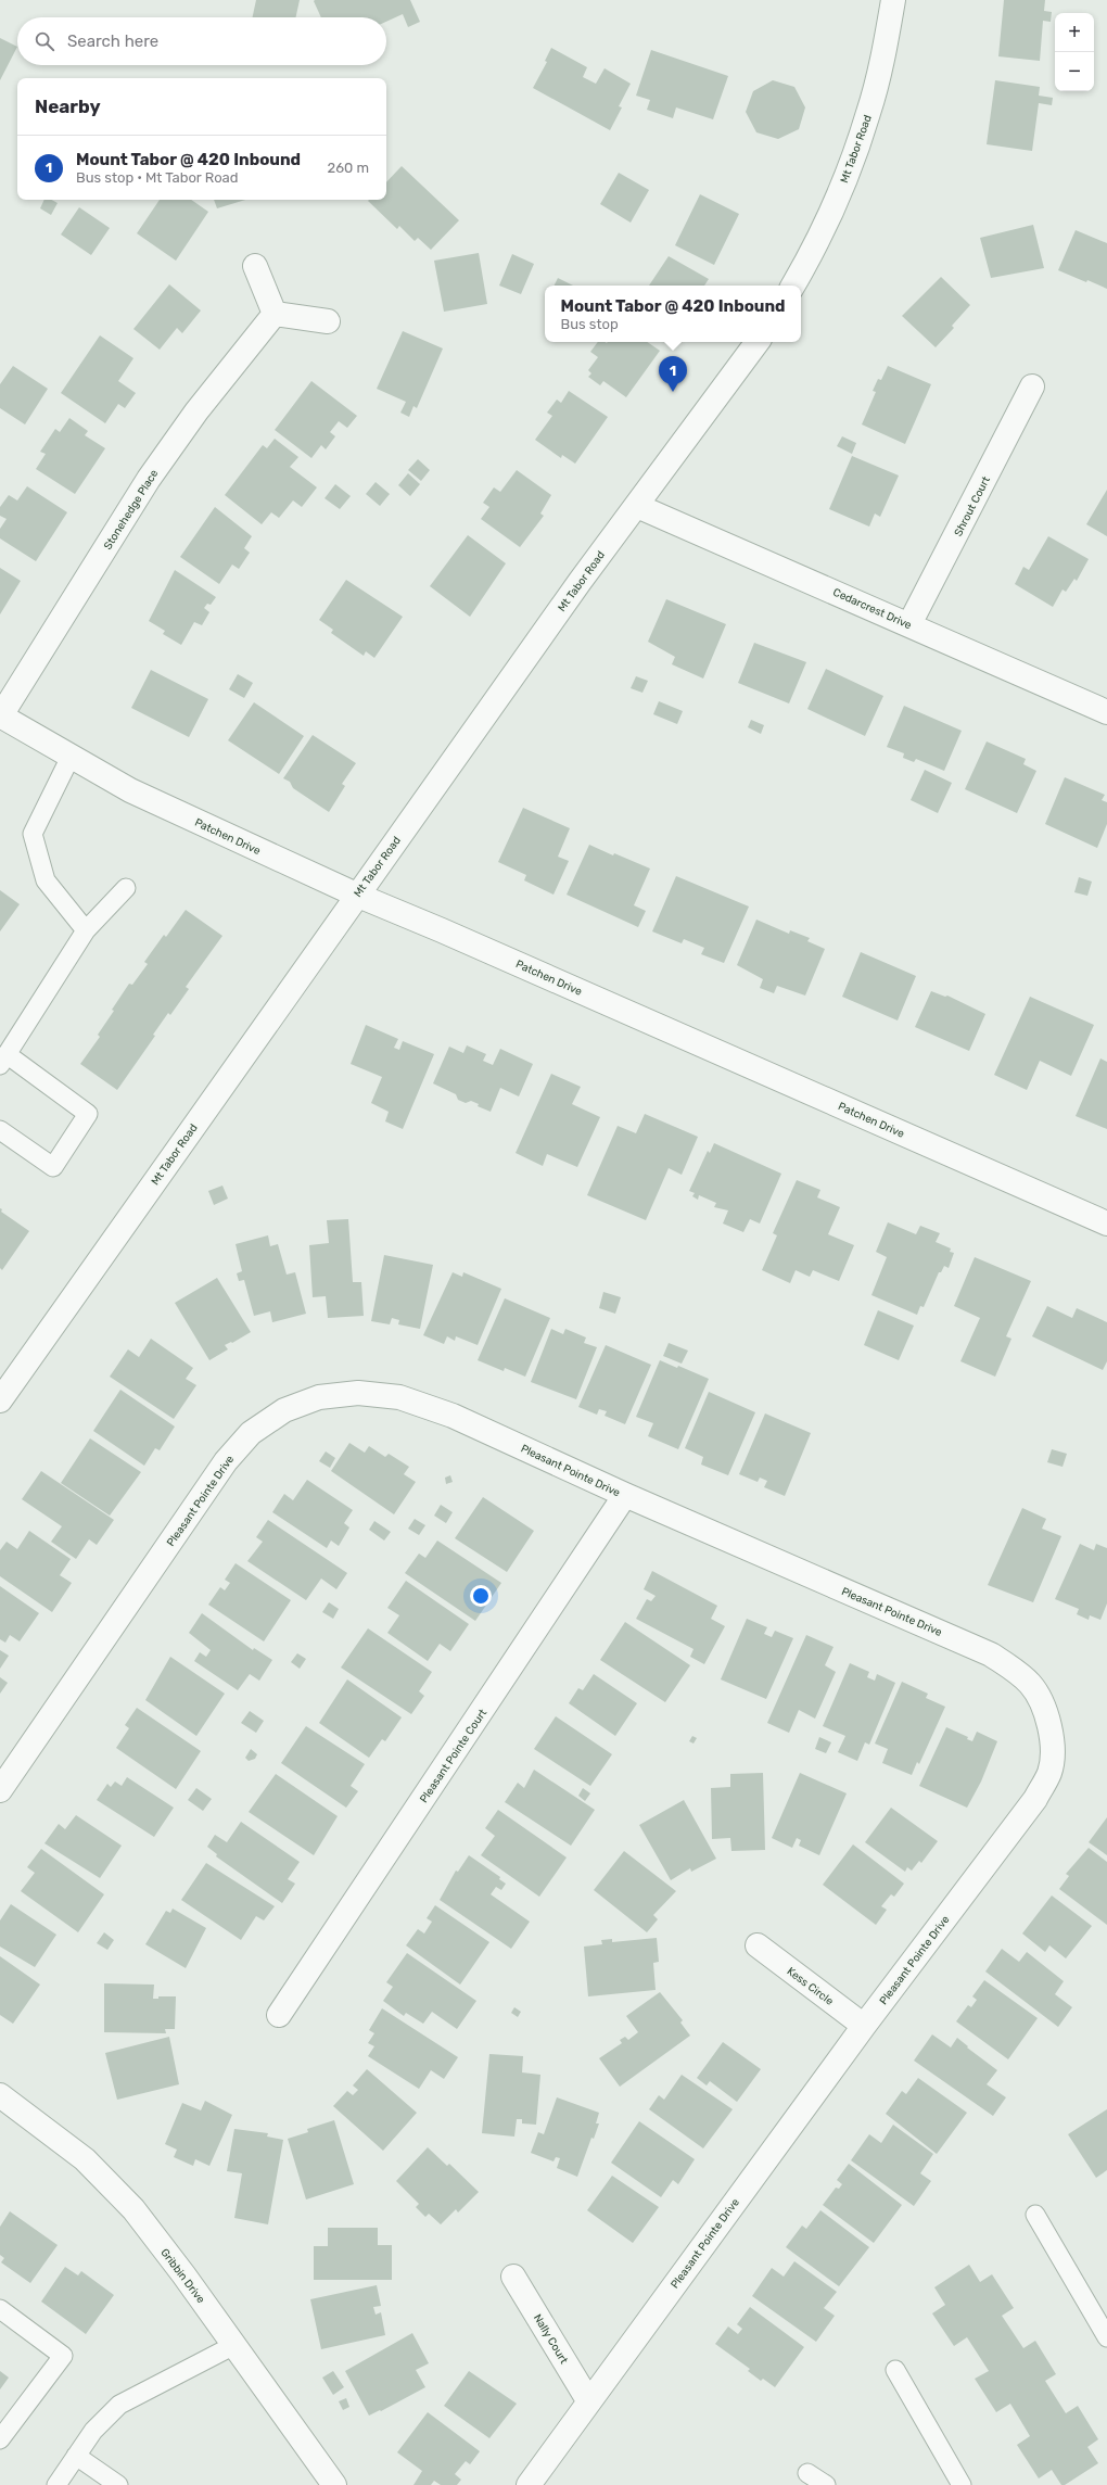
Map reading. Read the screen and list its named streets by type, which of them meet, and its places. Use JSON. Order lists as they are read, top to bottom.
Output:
{
  "streets": {
    "street": [
      "Mt Tabor Road",
      "Shrout Court",
      "Stonehedge Place",
      "Cedarcrest Drive",
      "Patchen Drive",
      "Pleasant Pointe Drive",
      "Pleasant Pointe Court",
      "Kess Circle",
      "Gribbin Drive",
      "Nally Court"
    ]
  },
  "crossings": [
    ["Mt Tabor Road", "Cedarcrest Drive"],
    ["Mt Tabor Road", "Patchen Drive"],
    ["Shrout Court", "Cedarcrest Drive"],
    ["Stonehedge Place", "Patchen Drive"],
    ["Pleasant Pointe Drive", "Pleasant Pointe Court"],
    ["Pleasant Pointe Drive", "Kess Circle"],
    ["Pleasant Pointe Drive", "Nally Court"]
  ],
  "page": {
    "map_buttons": ["+", "−"],
    "search": "Search here",
    "heading": "Nearby",
    "list": [
      {
        "mark": "1",
        "name": "Mount Tabor @ 420 Inbound",
        "note": "Bus stop · Mt Tabor Road",
        "value": "260 m"
      }
    ],
    "popup": ["Mount Tabor @ 420 Inbound", "Bus stop"],
    "pins": "1"
  }
}
